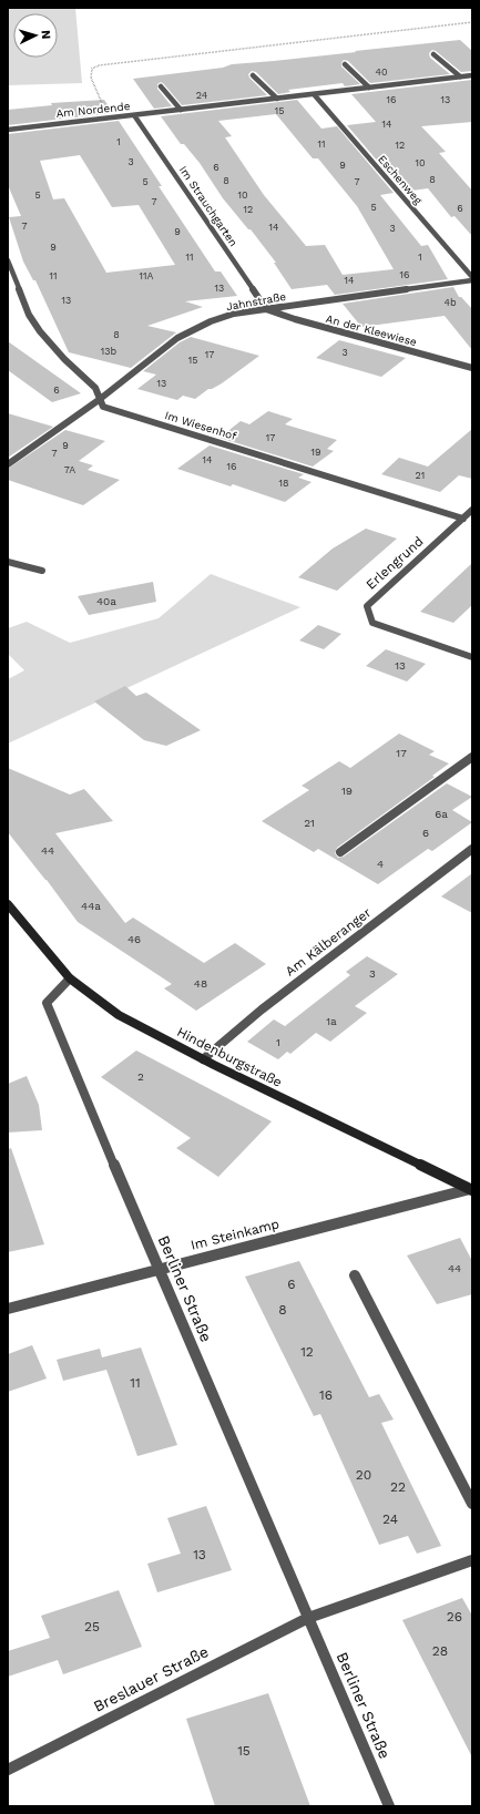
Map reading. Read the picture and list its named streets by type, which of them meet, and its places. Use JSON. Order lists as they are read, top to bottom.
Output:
{
  "streets": {
    "street": [
      "Am Nordende",
      "Eschenweg",
      "Im Strauchgarten",
      "Jahnstraße",
      "An der Kleewiese",
      "Im Wiesenhof",
      "Erlengrund",
      "Am Kälberanger",
      "Hindenburgstraße",
      "Im Steinkamp",
      "Berliner Straße",
      "Breslauer Straße"
    ]
  },
  "crossings": [
    ["Am Nordende", "Eschenweg"],
    ["Am Nordende", "Im Strauchgarten"],
    ["Im Strauchgarten", "Jahnstraße"],
    ["Im Strauchgarten", "An der Kleewiese"],
    ["Jahnstraße", "An der Kleewiese"],
    ["Jahnstraße", "Im Wiesenhof"],
    ["Im Wiesenhof", "Erlengrund"],
    ["Am Kälberanger", "Hindenburgstraße"],
    ["Hindenburgstraße", "Im Steinkamp"],
    ["Hindenburgstraße", "Berliner Straße"],
    ["Im Steinkamp", "Berliner Straße"],
    ["Berliner Straße", "Breslauer Straße"]
  ],
  "house_numbers": [
    "40",
    "24",
    "16",
    "13",
    "15",
    "14",
    "1",
    "11",
    "12",
    "3",
    "10",
    "9",
    "6",
    "8",
    "8",
    "5",
    "7",
    "5",
    "10",
    "7",
    "5",
    "6",
    "12",
    "7",
    "14",
    "3",
    "9",
    "9",
    "11",
    "1",
    "16",
    "11",
    "11A",
    "14",
    "13",
    "13",
    "4b",
    "8",
    "13b",
    "3",
    "17",
    "15",
    "13",
    "6",
    "17",
    "9",
    "19",
    "7",
    "14",
    "16",
    "7A",
    "21",
    "18",
    "40a",
    "13",
    "17",
    "19",
    "6a",
    "21",
    "6",
    "44",
    "4",
    "44a",
    "46",
    "3",
    "48",
    "1a",
    "1",
    "2",
    "44",
    "6",
    "8",
    "12",
    "11",
    "16",
    "20",
    "22",
    "24",
    "13",
    "26",
    "25",
    "28",
    "15"
  ],
  "north": "right"
}
